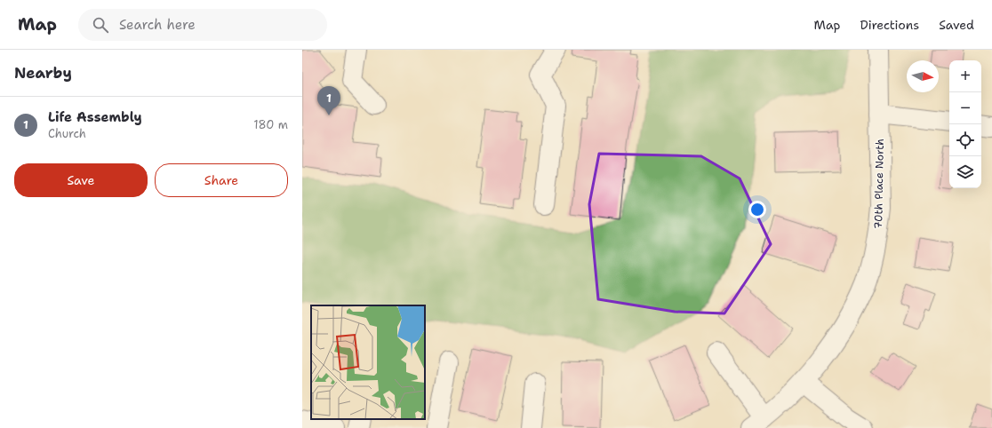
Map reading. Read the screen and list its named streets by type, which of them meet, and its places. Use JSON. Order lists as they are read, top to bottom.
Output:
{
  "streets": {
    "street": ["70th Place North"]
  },
  "north": "right",
  "page": {
    "header": "Map",
    "search": "Search here",
    "nav": ["Map", "Directions", "Saved"],
    "heading": "Nearby",
    "map_buttons": ["+", "−"],
    "pins": "1",
    "list": [
      {
        "mark": "1",
        "name": "Life Assembly",
        "note": "Church",
        "value": "180 m"
      }
    ],
    "buttons": ["Save", "Share"]
  }
}
